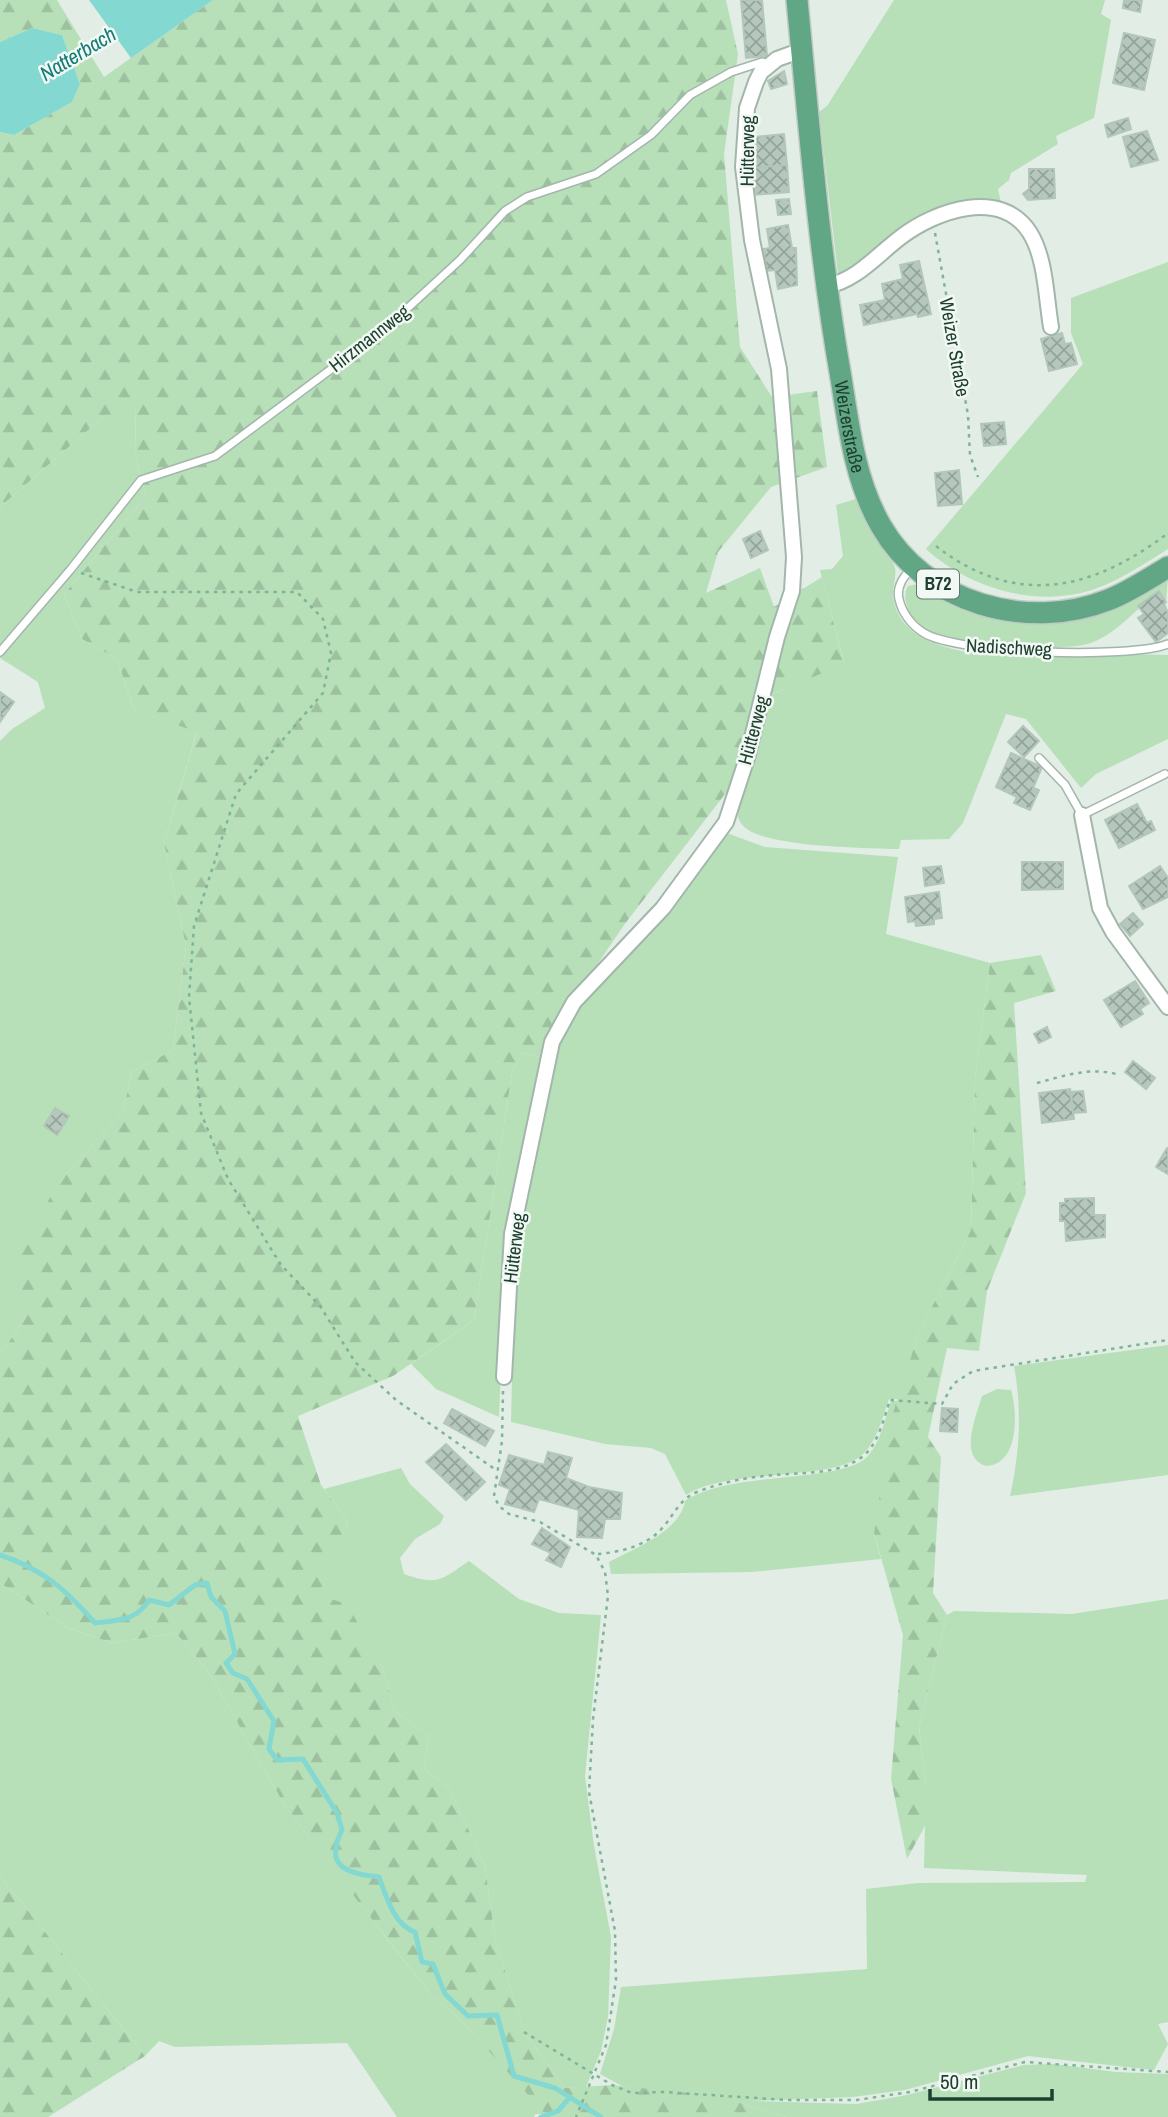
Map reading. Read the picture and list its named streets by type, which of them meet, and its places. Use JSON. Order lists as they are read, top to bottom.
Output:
{
  "streets": {
    "main road": ["Weizerstraße", "B72"],
    "street": ["Hütterweg"],
    "lane": ["Hirzmannweg", "Nadischweg"],
    "path": ["Weizer Straße"]
  },
  "crossings": [
    ["Hütterweg", "Hirzmannweg"],
    ["Weizerstraße", "Nadischweg"]
  ],
  "water": ["Natterbach"],
  "scale_bar": "50 m"
}
